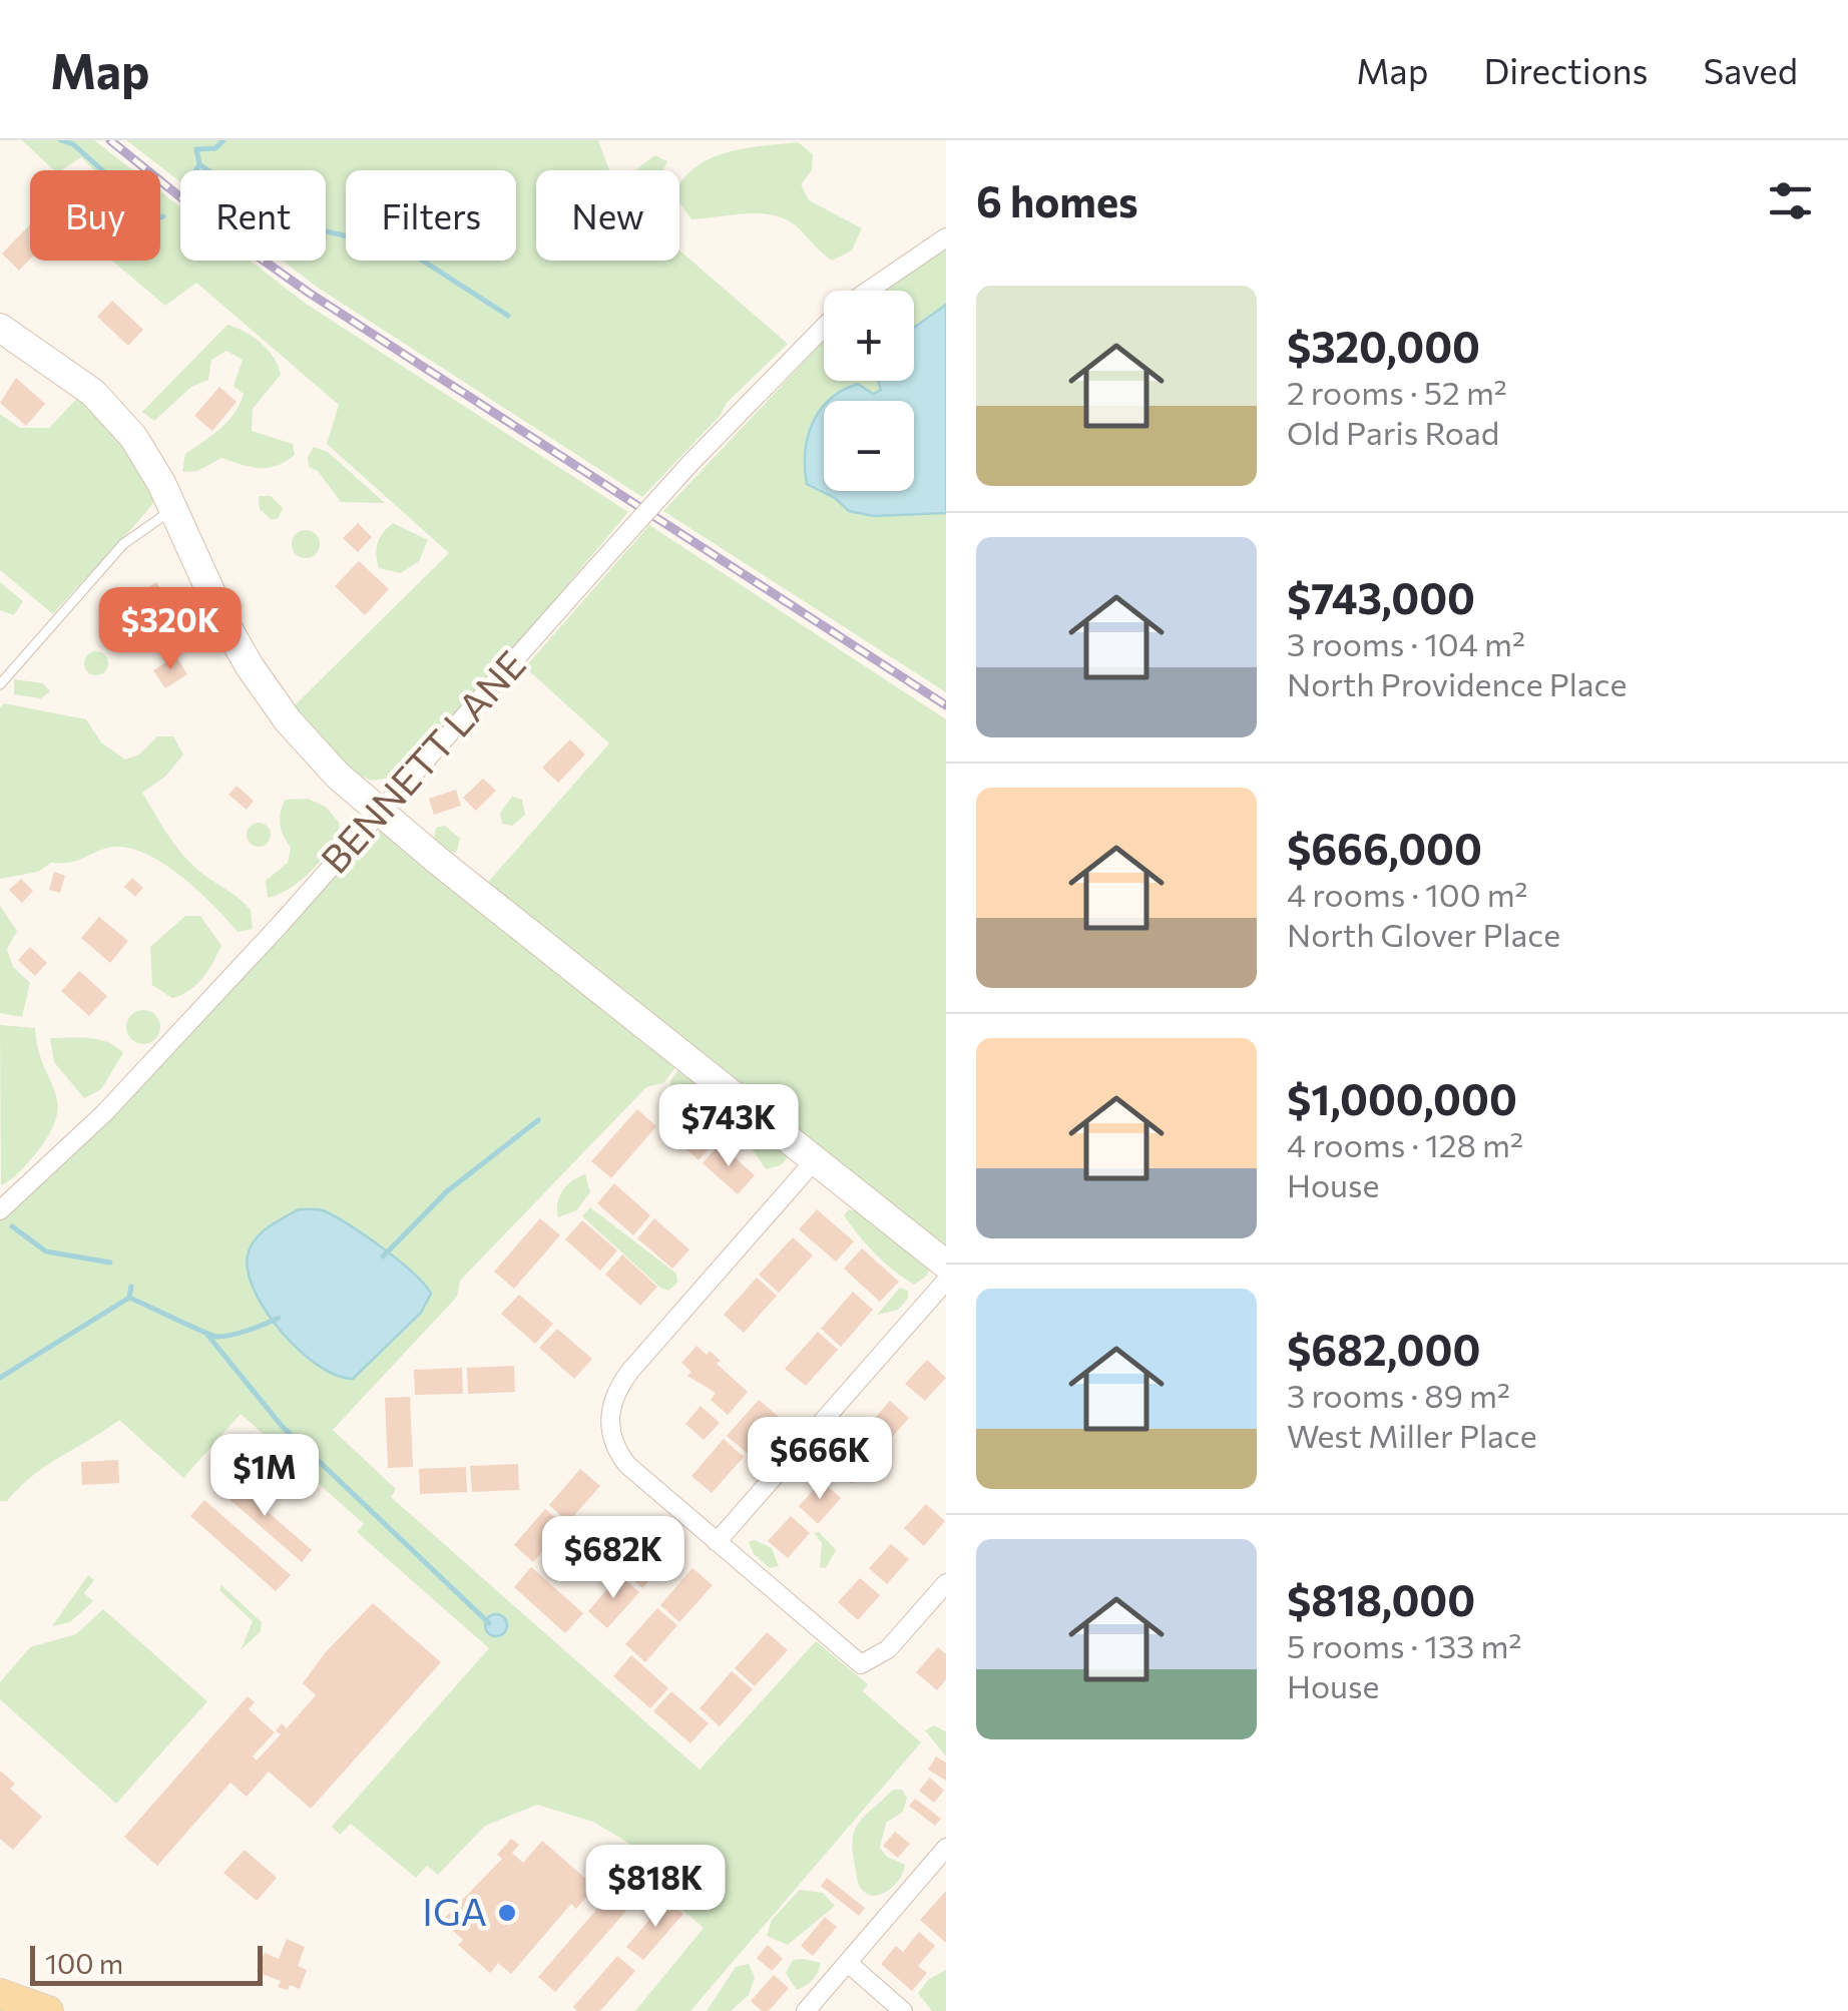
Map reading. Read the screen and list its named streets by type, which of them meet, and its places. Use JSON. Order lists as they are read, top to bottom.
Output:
{
  "streets": {
    "street": ["BENNETT LANE"]
  },
  "places": ["IGA"],
  "scale_bar": "100 m",
  "page": {
    "header": "Map",
    "nav": ["Map", "Directions", "Saved"],
    "heading": "6 homes",
    "chip": [
      "Buy",
      "Rent",
      "Filters",
      "New"
    ],
    "list": [
      {
        "name": "$320,000",
        "note": "2 rooms · 52 m² · Old Paris Road"
      },
      {
        "name": "$743,000",
        "note": "3 rooms · 104 m² · North Providence Place"
      },
      {
        "name": "$666,000",
        "note": "4 rooms · 100 m² · North Glover Place"
      },
      {
        "name": "$1,000,000",
        "note": "4 rooms · 128 m² · House"
      },
      {
        "name": "$682,000",
        "note": "3 rooms · 89 m² · West Miller Place"
      },
      {
        "name": "$818,000",
        "note": "5 rooms · 133 m² · House"
      }
    ],
    "map_buttons": ["+", "−"],
    "price": [
      "$320K",
      "$743K",
      "$666K",
      "$1M",
      "$682K",
      "$818K"
    ],
    "scale": "100 m"
  }
}
